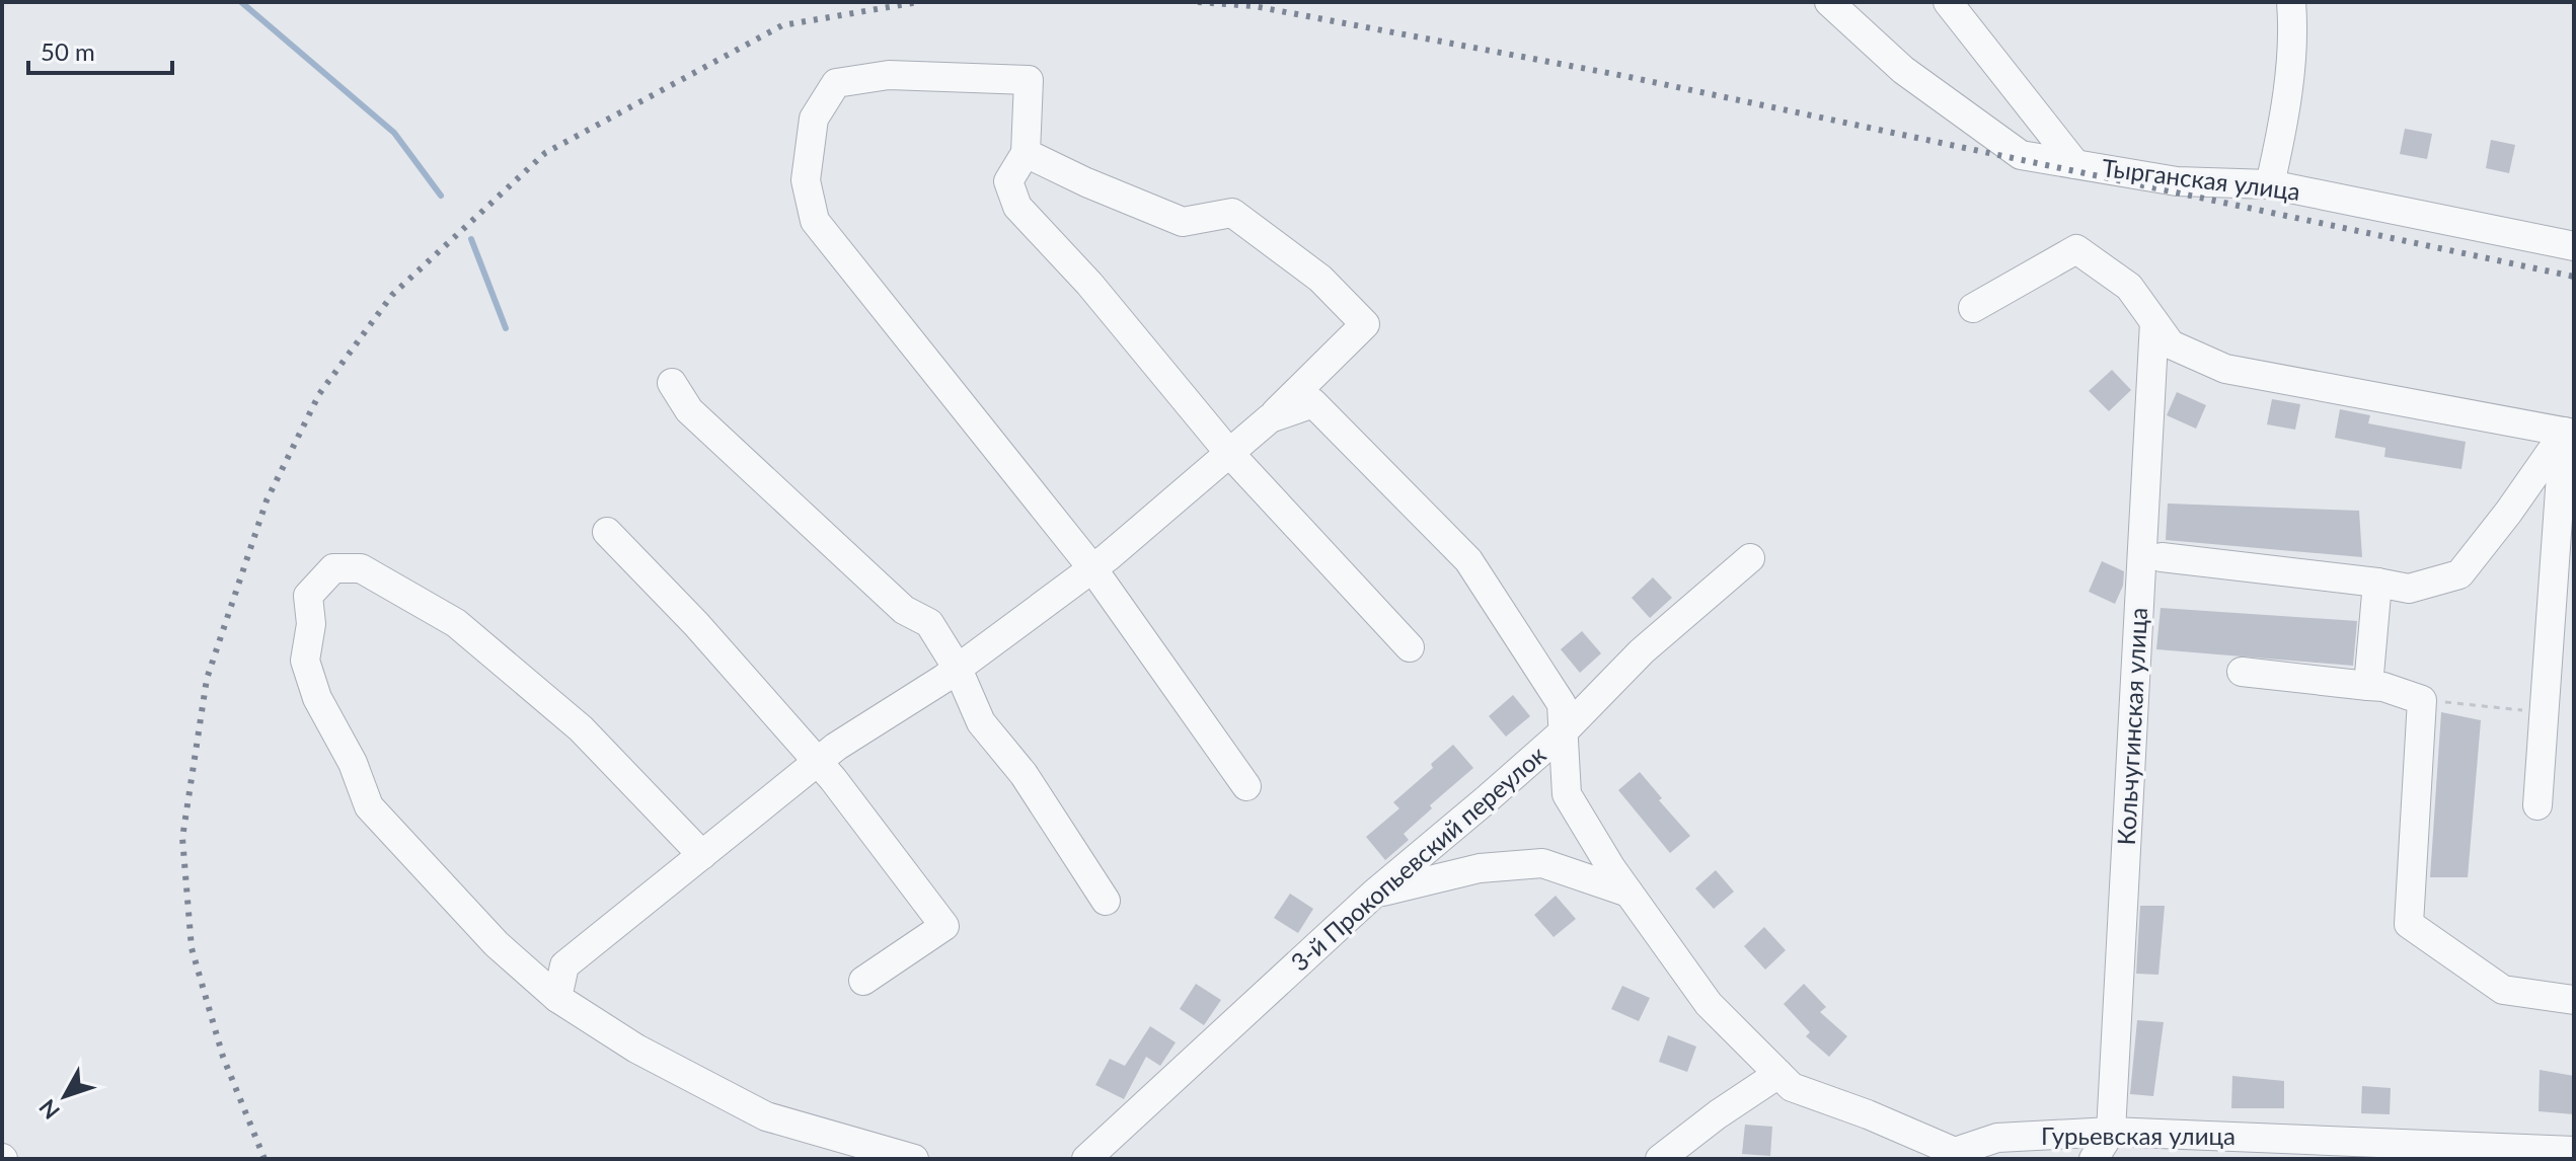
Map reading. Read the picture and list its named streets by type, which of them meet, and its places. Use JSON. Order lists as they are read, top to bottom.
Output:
{
  "streets": {
    "street": [
      "Тырганская улица",
      "Кольчугинская улица",
      "3-й Прокопьевский переулок",
      "Гурьевская улица"
    ]
  },
  "crossings": [
    ["Кольчугинская улица", "Гурьевская улица"]
  ],
  "scale_bar": "50 m",
  "north": "bottom left"
}
